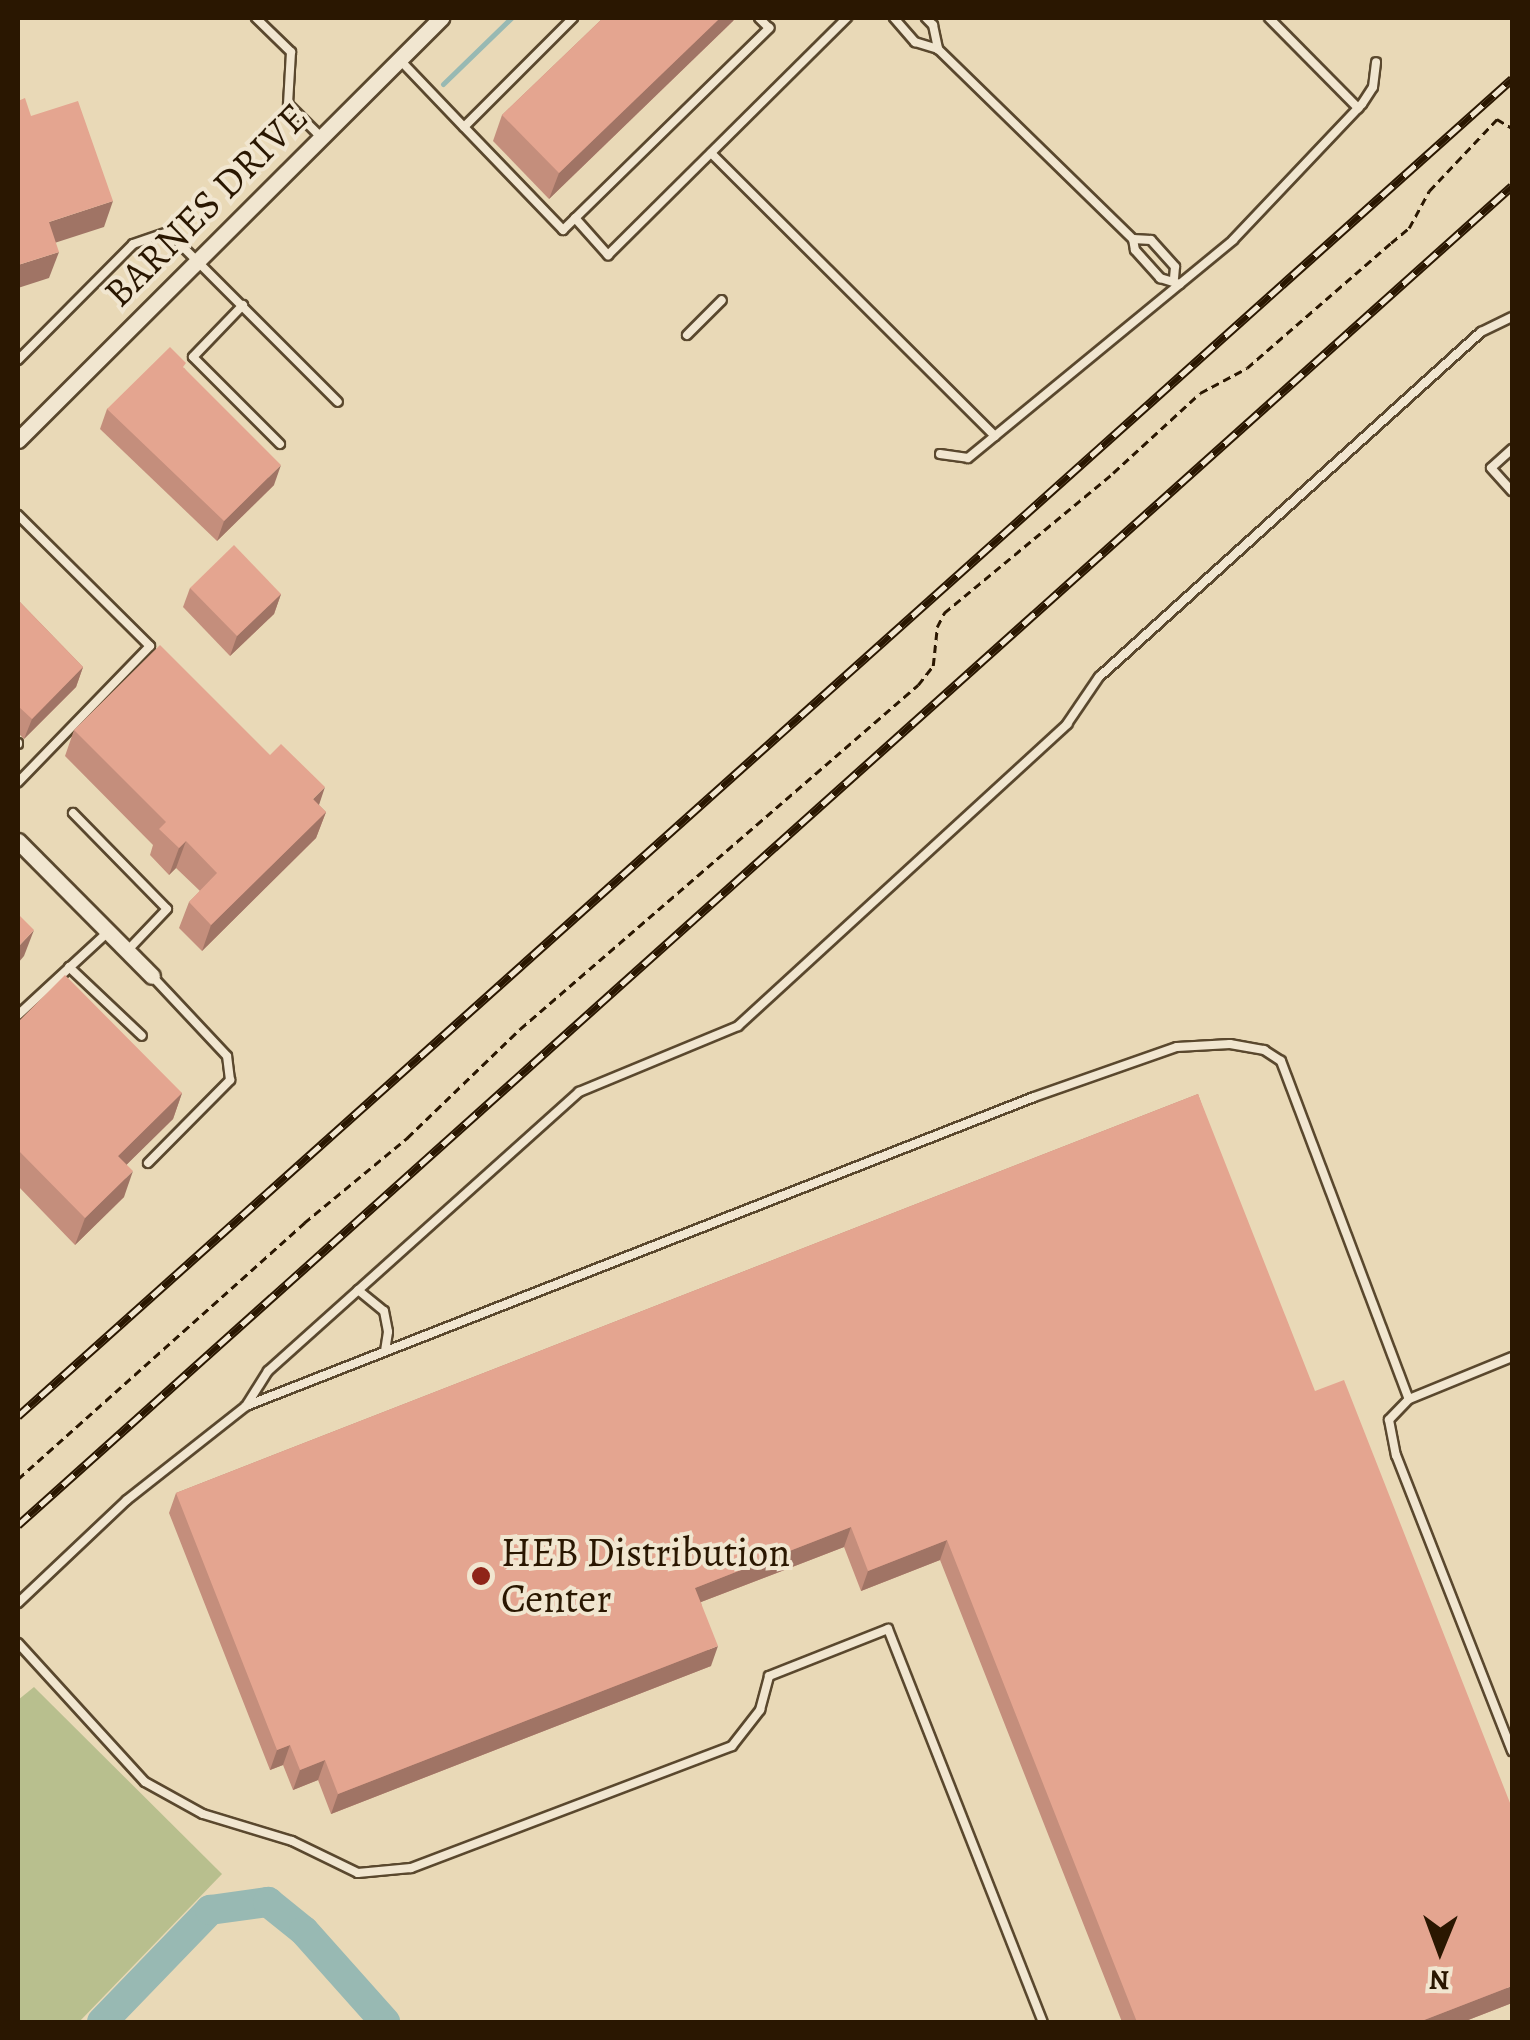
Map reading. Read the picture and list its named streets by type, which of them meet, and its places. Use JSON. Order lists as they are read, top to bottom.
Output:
{
  "streets": {
    "street": ["BARNES DRIVE"]
  },
  "places": ["HEB Distribution Center"],
  "north": "bottom"
}
